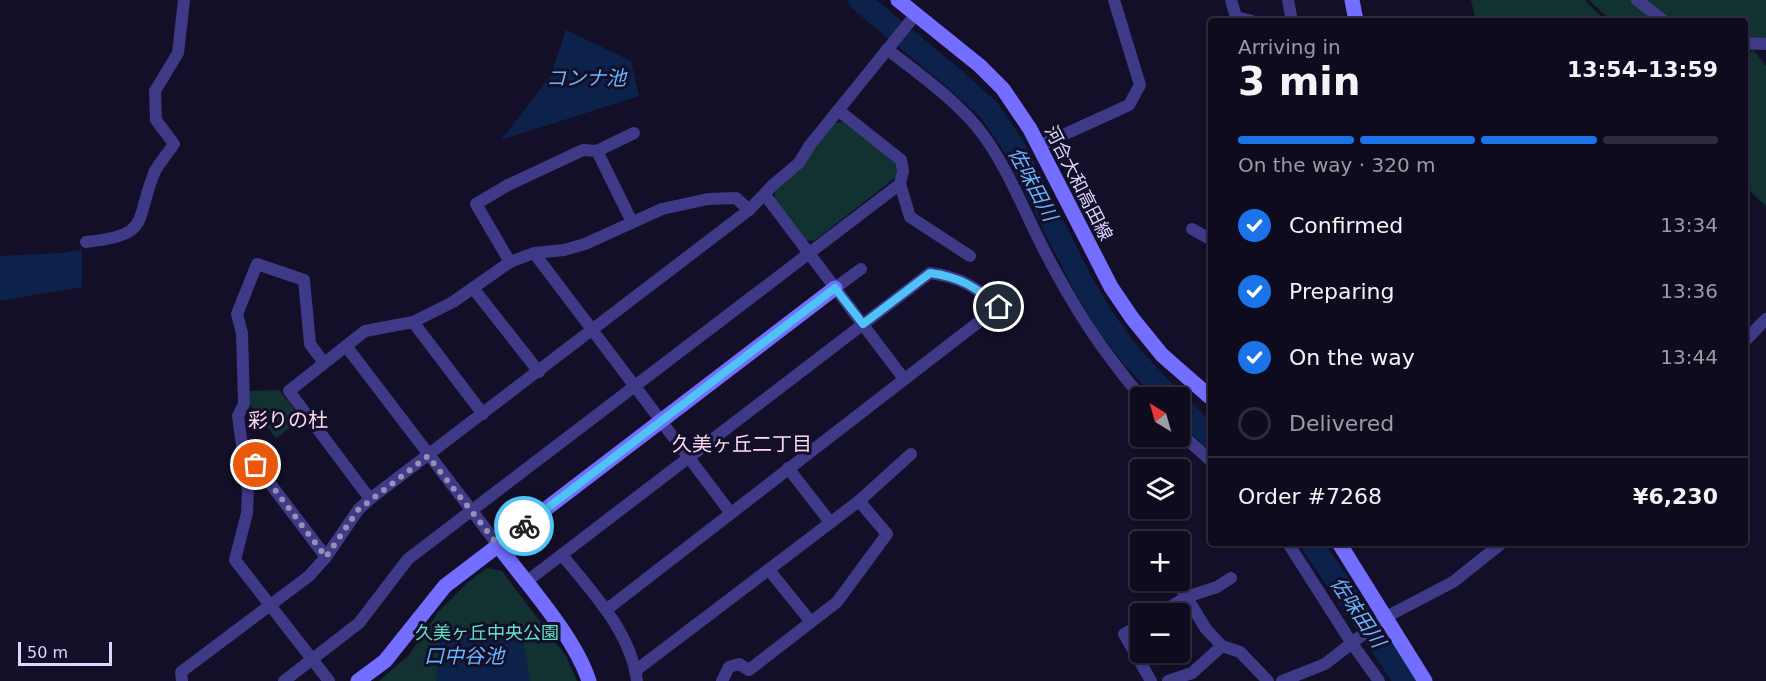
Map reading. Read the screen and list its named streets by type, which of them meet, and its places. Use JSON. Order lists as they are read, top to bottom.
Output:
{
  "streets": {
    "street": ["河合大和高田線"]
  },
  "districts": ["彩りの杜", "久美ヶ丘二丁目"],
  "water": ["コンナ池", "佐味田川", "口中谷池"],
  "parks": ["久美ヶ丘中央公園"],
  "scale_bar": "50 m",
  "north": "top left",
  "page": {
    "heading": ["3 min", "Arriving in", "13:54–13:59"],
    "panel": ["Order #7268", "¥6,230"],
    "bar": "On the way · 320 m",
    "list": [
      ["Confirmed", "13:34"],
      ["Preparing", "13:36"],
      ["On the way", "13:44"],
      "Delivered"
    ],
    "map_buttons": ["+", "−"],
    "scale": "50 m"
  }
}
